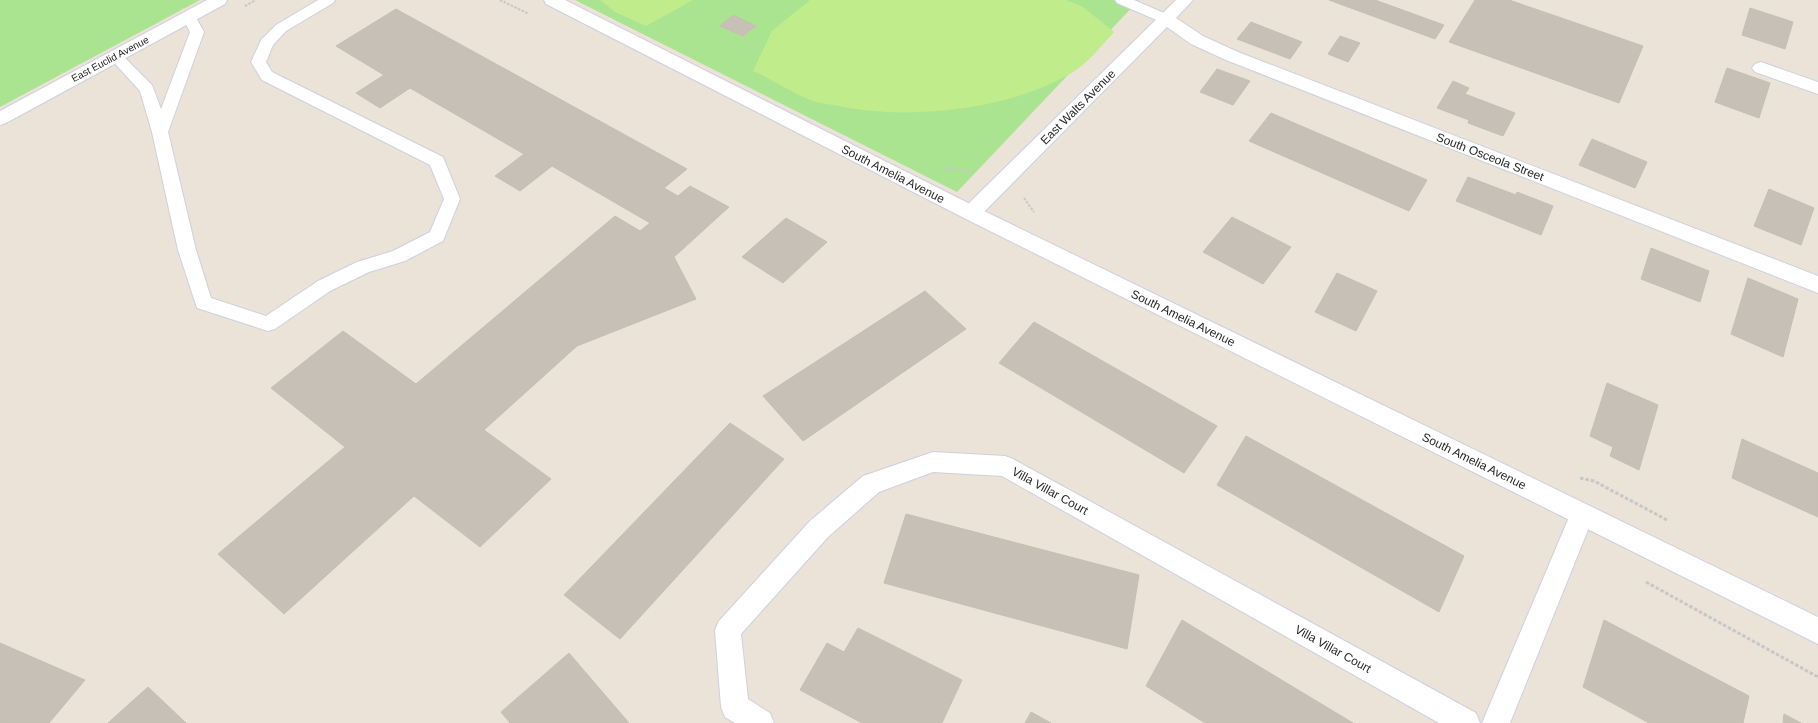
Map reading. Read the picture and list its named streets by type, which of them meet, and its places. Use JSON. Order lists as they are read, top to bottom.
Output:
{
  "streets": {
    "street": [
      "East Euclid Avenue",
      "East Walts Avenue",
      "South Osceola Street",
      "South Amelia Avenue",
      "Villa Villar Court"
    ]
  },
  "crossings": [
    ["East Walts Avenue", "South Osceola Street"],
    ["East Walts Avenue", "South Amelia Avenue"]
  ]
}
